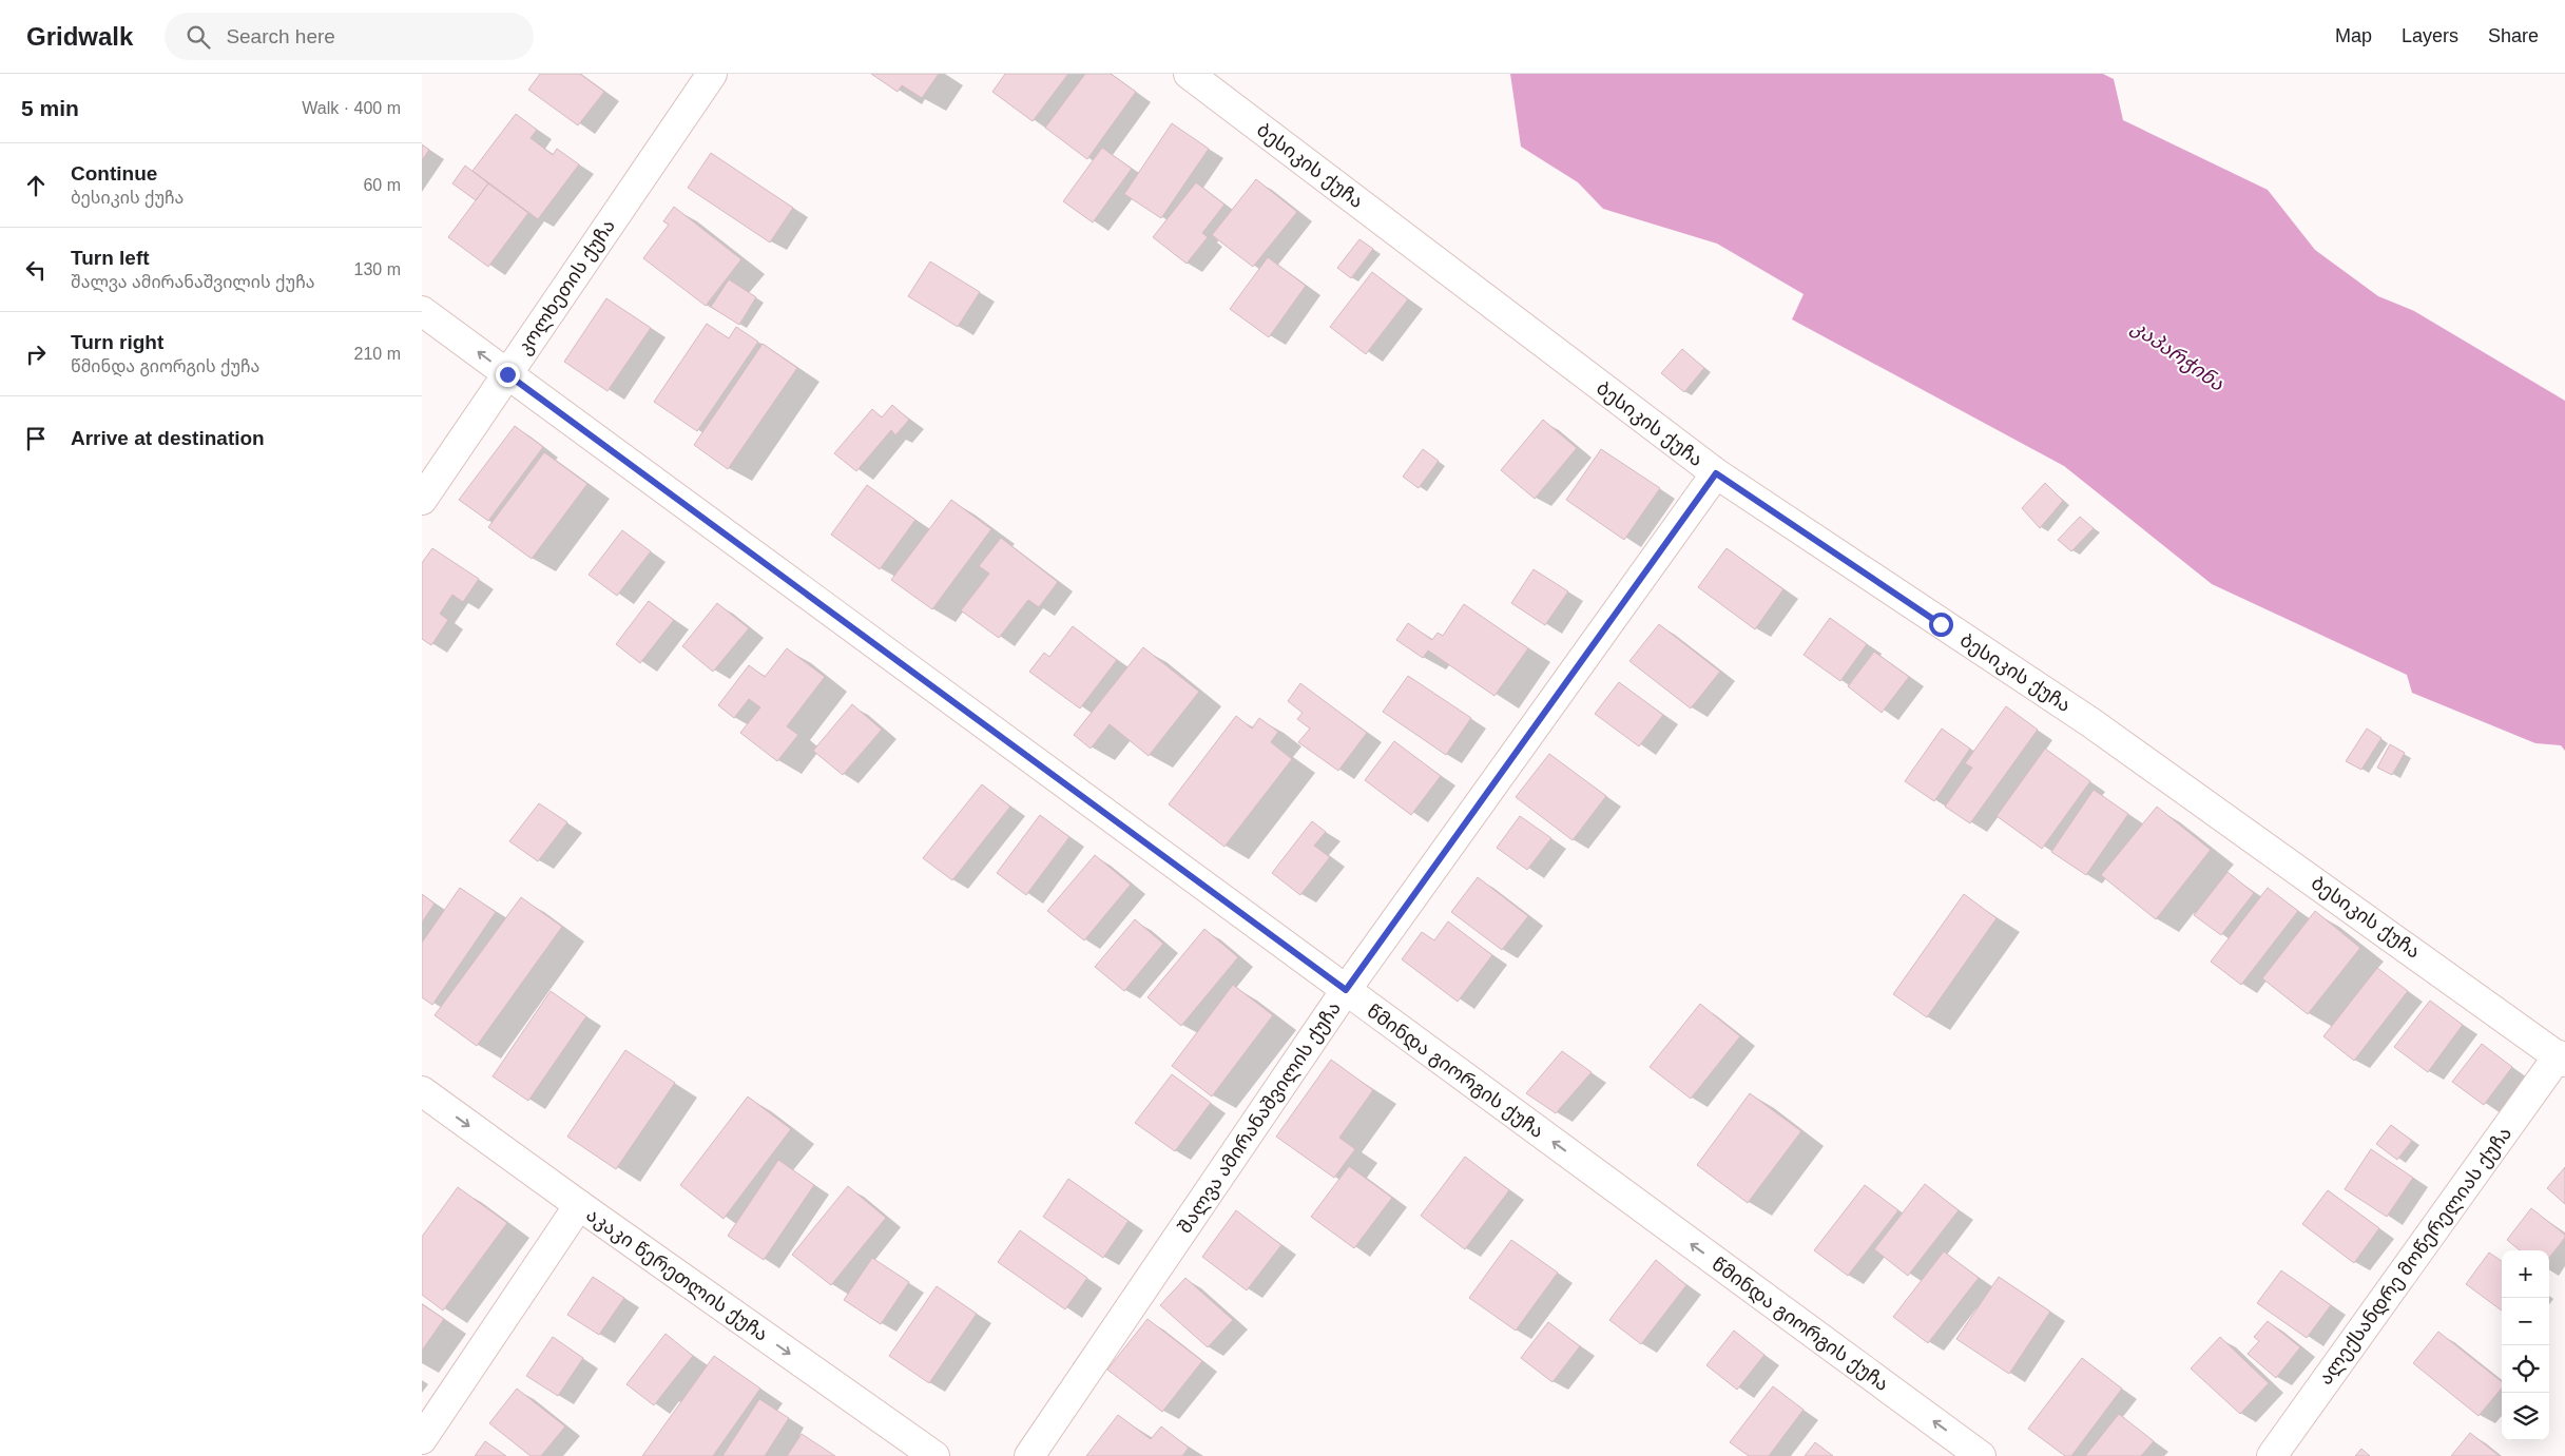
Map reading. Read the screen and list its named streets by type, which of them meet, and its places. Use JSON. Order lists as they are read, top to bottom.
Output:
{
  "streets": {
    "street": [
      "ბესიკის ქუჩა",
      "კოლხეთის ქუჩა",
      "წმინდა გიორგის ქუჩა",
      "შალვა ამირანაშვილის ქუჩა",
      "ალექსანდრე მოწერელიას ქუჩა",
      "აკაკი წერეთლის ქუჩა"
    ]
  },
  "crossings": [
    ["ბესიკის ქუჩა", "შალვა ამირანაშვილის ქუჩა"],
    ["ბესიკის ქუჩა", "ალექსანდრე მოწერელიას ქუჩა"],
    ["კოლხეთის ქუჩა", "წმინდა გიორგის ქუჩა"],
    ["წმინდა გიორგის ქუჩა", "შალვა ამირანაშვილის ქუჩა"]
  ],
  "one_way": ["წმინდა გიორგის ქუჩა", "აკაკი წერეთლის ქუჩა"],
  "water": ["კაპარჭინა"],
  "page": {
    "header": "Gridwalk",
    "search": "Search here",
    "nav": ["Map", "Layers", "Share"],
    "heading": ["5 min", "Walk · 400 m"],
    "list": [
      ["Continue", "ბესიკის ქუჩა", "60 m"],
      ["Turn left", "შალვა ამირანაშვილის ქუჩა", "130 m"],
      ["Turn right", "წმინდა გიორგის ქუჩა", "210 m"],
      "Arrive at destination"
    ],
    "map_buttons": ["+", "−"]
  }
}
